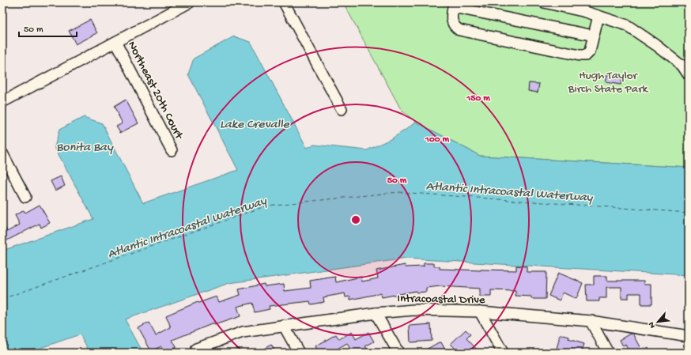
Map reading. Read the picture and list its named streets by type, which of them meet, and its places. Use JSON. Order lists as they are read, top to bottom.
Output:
{
  "streets": {
    "street": ["Northeast 20th Court", "Intracoastal Drive"]
  },
  "water": ["Lake Crevalle", "Bonita Bay", "Atlantic Intracoastal Waterway"],
  "parks": ["Hugh Taylor Birch State Park"],
  "scale_bar": "50 m",
  "north": "bottom left",
  "rings": ["150 m", "100 m", "50 m"]
}
